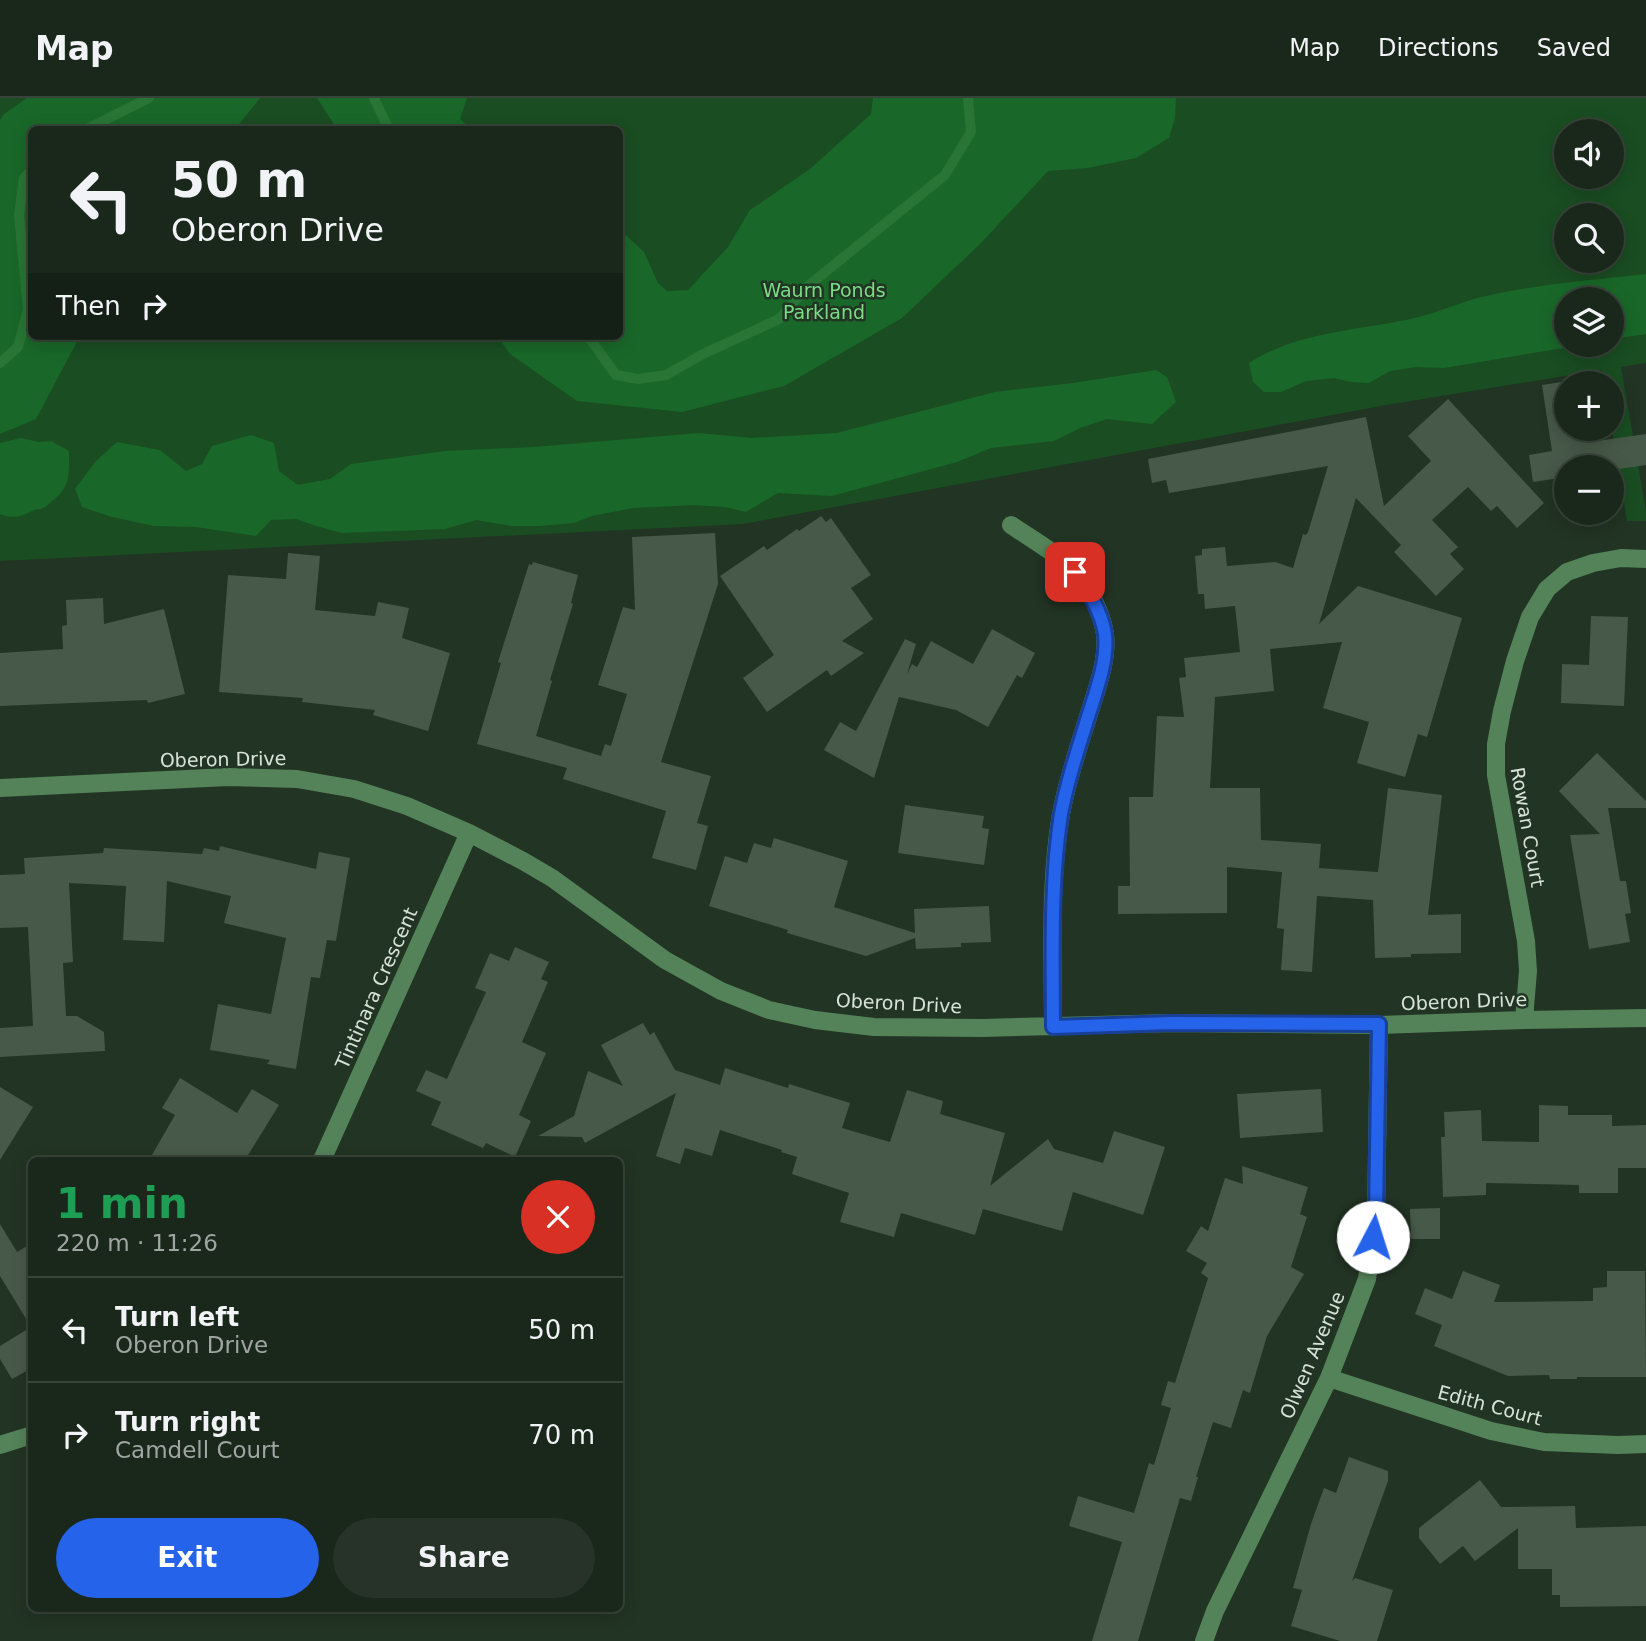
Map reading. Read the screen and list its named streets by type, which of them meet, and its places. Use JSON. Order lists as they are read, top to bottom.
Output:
{
  "streets": {
    "street": [
      "Oberon Drive",
      "Rowan Court",
      "Tintinara Crescent",
      "Olwen Avenue",
      "Edith Court"
    ]
  },
  "crossings": [
    ["Oberon Drive", "Rowan Court"],
    ["Oberon Drive", "Tintinara Crescent"],
    ["Oberon Drive", "Olwen Avenue"],
    ["Olwen Avenue", "Edith Court"]
  ],
  "parks": ["Waurn Ponds Parkland"],
  "page": {
    "header": "Map",
    "nav": ["Map", "Directions", "Saved"],
    "map_buttons": ["+", "−"],
    "turn": ["50 m", "Oberon Drive"],
    "then": "Then",
    "heading": ["1 min", "220 m · 11:26"],
    "list": [
      {
        "name": "Turn left",
        "note": "Oberon Drive",
        "value": "50 m"
      },
      {
        "name": "Turn right",
        "note": "Camdell Court",
        "value": "70 m"
      }
    ],
    "buttons": ["Exit", "Share"]
  }
}
